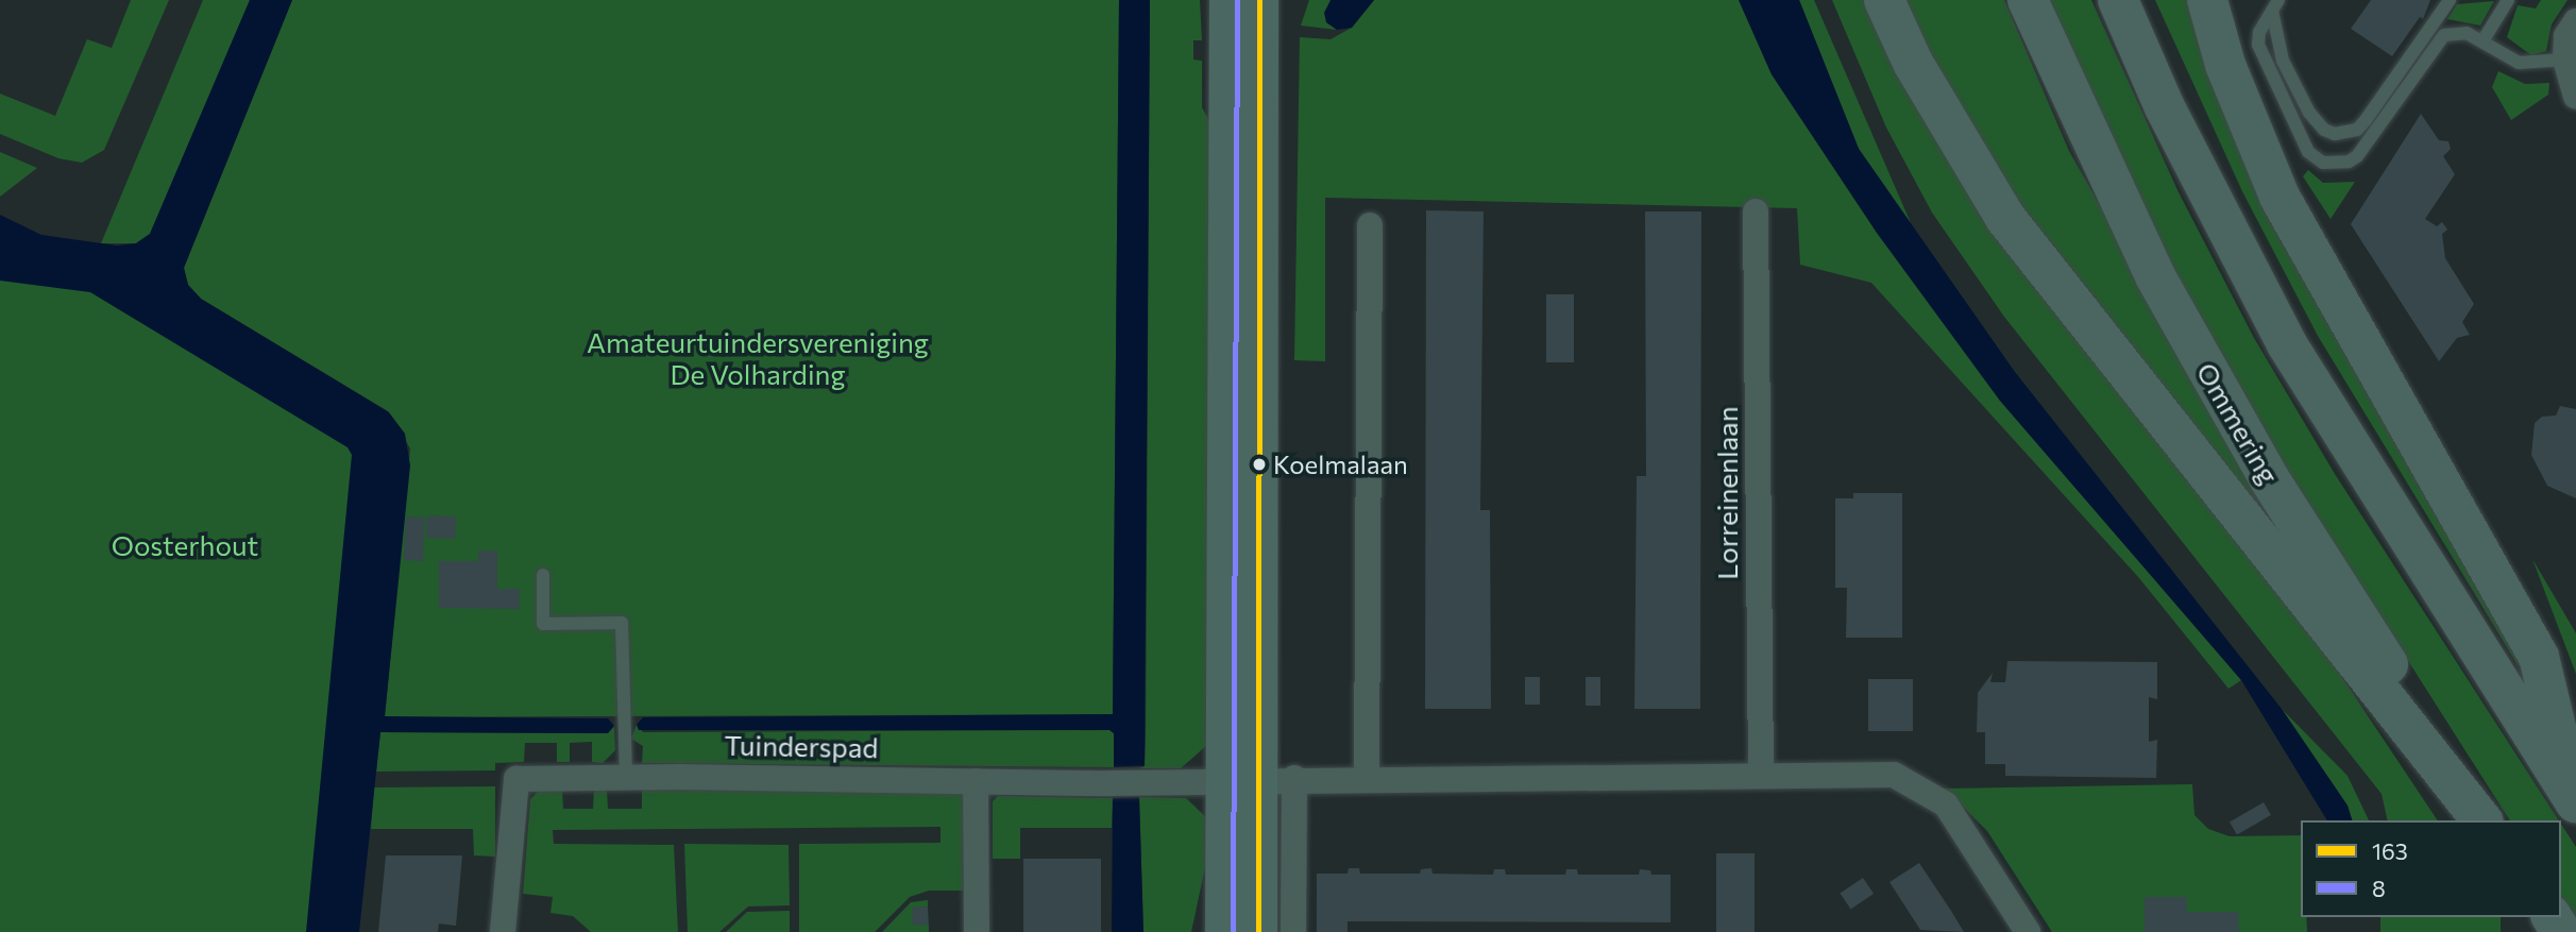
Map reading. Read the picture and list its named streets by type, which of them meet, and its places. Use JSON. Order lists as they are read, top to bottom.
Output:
{
  "streets": {
    "highway": ["Ommering"],
    "street": ["Lorreinenlaan", "Tuinderspad"]
  },
  "parks": ["Amateurtuindersvereniging De Volharding", "Oosterhout"],
  "places": ["Koelmalaan"],
  "lines": ["transit line 163", "transit line 8"],
  "legend": ["163", "8"]
}
